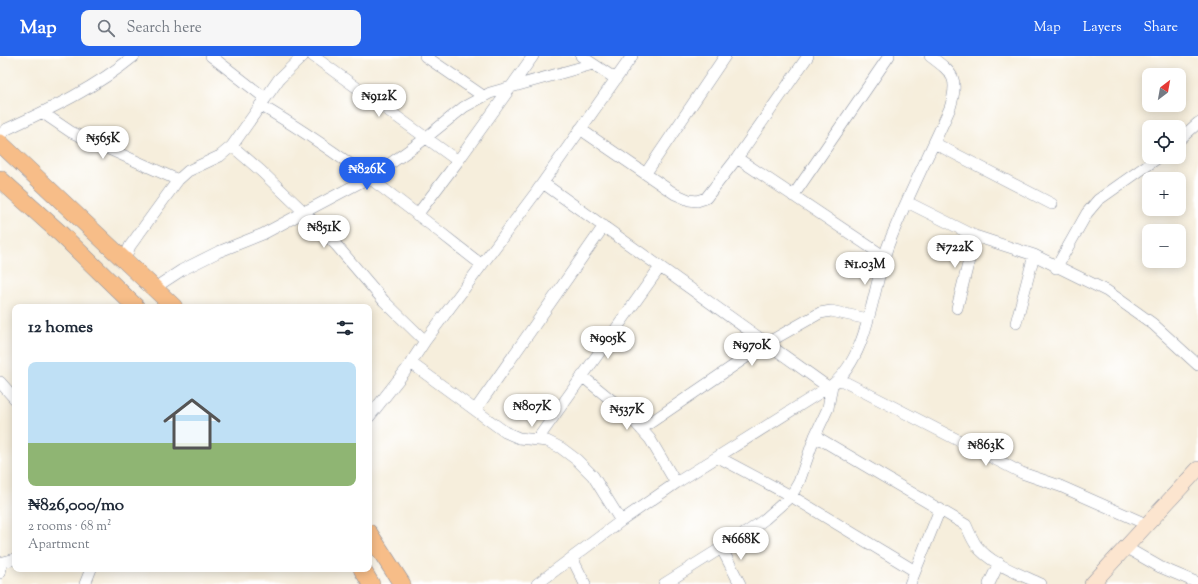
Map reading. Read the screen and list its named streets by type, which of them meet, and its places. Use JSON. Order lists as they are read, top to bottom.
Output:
{
  "north": "top right",
  "page": {
    "header": "Map",
    "search": "Search here",
    "nav": ["Map", "Layers", "Share"],
    "map_buttons": ["+", "−"],
    "price": [
      "₦912K",
      "₦565K",
      "₦826K",
      "₦851K",
      "₦722K",
      "₦1.03M",
      "₦905K",
      "₦970K",
      "₦807K",
      "₦537K",
      "₦863K",
      "₦668K"
    ],
    "heading": "12 homes",
    "list": [
      {
        "name": "₦826,000/mo",
        "note": "2 rooms · 68 m² · Apartment"
      }
    ]
  }
}
